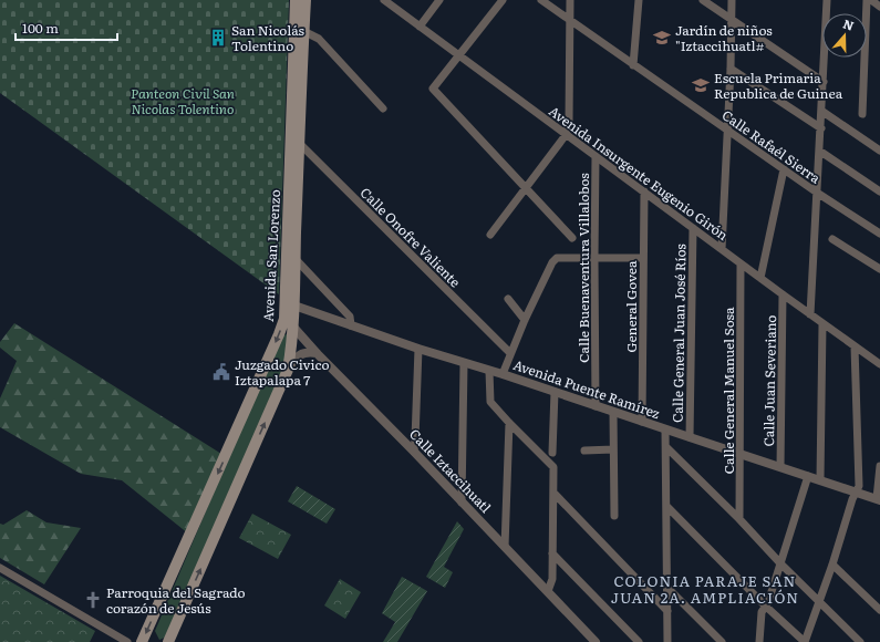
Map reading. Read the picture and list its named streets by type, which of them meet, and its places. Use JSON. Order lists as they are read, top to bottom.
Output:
{
  "streets": {
    "main road": ["Avenida San Lorenzo"],
    "street": [
      "Calle Rafaél Sierra",
      "Avenida Insurgente Eugenio Girón",
      "Calle Onofre Valiente",
      "Calle Buenaventura Villalobos",
      "General Govea",
      "Calle General Juan José Ríos",
      "Calle Juan Severiano",
      "Avenida Puente Ramírez",
      "Calle General Manuel Sosa",
      "Calle Iztaccihuatl"
    ]
  },
  "crossings": [
    ["Avenida Insurgente Eugenio Girón", "Calle Buenaventura Villalobos"],
    ["Avenida Insurgente Eugenio Girón", "General Govea"],
    ["Avenida Insurgente Eugenio Girón", "Calle General Juan José Ríos"],
    ["Avenida Insurgente Eugenio Girón", "Calle Juan Severiano"],
    ["Avenida Insurgente Eugenio Girón", "Calle General Manuel Sosa"],
    ["Calle Onofre Valiente", "Avenida San Lorenzo"],
    ["Avenida San Lorenzo", "Avenida Puente Ramírez"],
    ["Avenida San Lorenzo", "Calle Iztaccihuatl"],
    ["Calle Buenaventura Villalobos", "Avenida Puente Ramírez"],
    ["General Govea", "Avenida Puente Ramírez"],
    ["Calle General Juan José Ríos", "Avenida Puente Ramírez"],
    ["Calle Juan Severiano", "Avenida Puente Ramírez"],
    ["Avenida Puente Ramírez", "Calle General Manuel Sosa"]
  ],
  "districts": ["COLONIA PARAJE SAN JUAN 2A. AMPLIACIÓN"],
  "parks": ["Panteon Civil San Nicolas Tolentino"],
  "places": {
    "building": ["San Nicolás Tolentino"],
    "school or university": ["Jardín de niños \"Iztaccihuatl#", "Escuela Primaria Republica de Guinea"],
    "public building": ["Juzgado Civico Iztapalapa 7"],
    "church": ["Parroquia del Sagrado corazón de Jesús"]
  },
  "scale_bar": "100 m",
  "north": "top"
}
